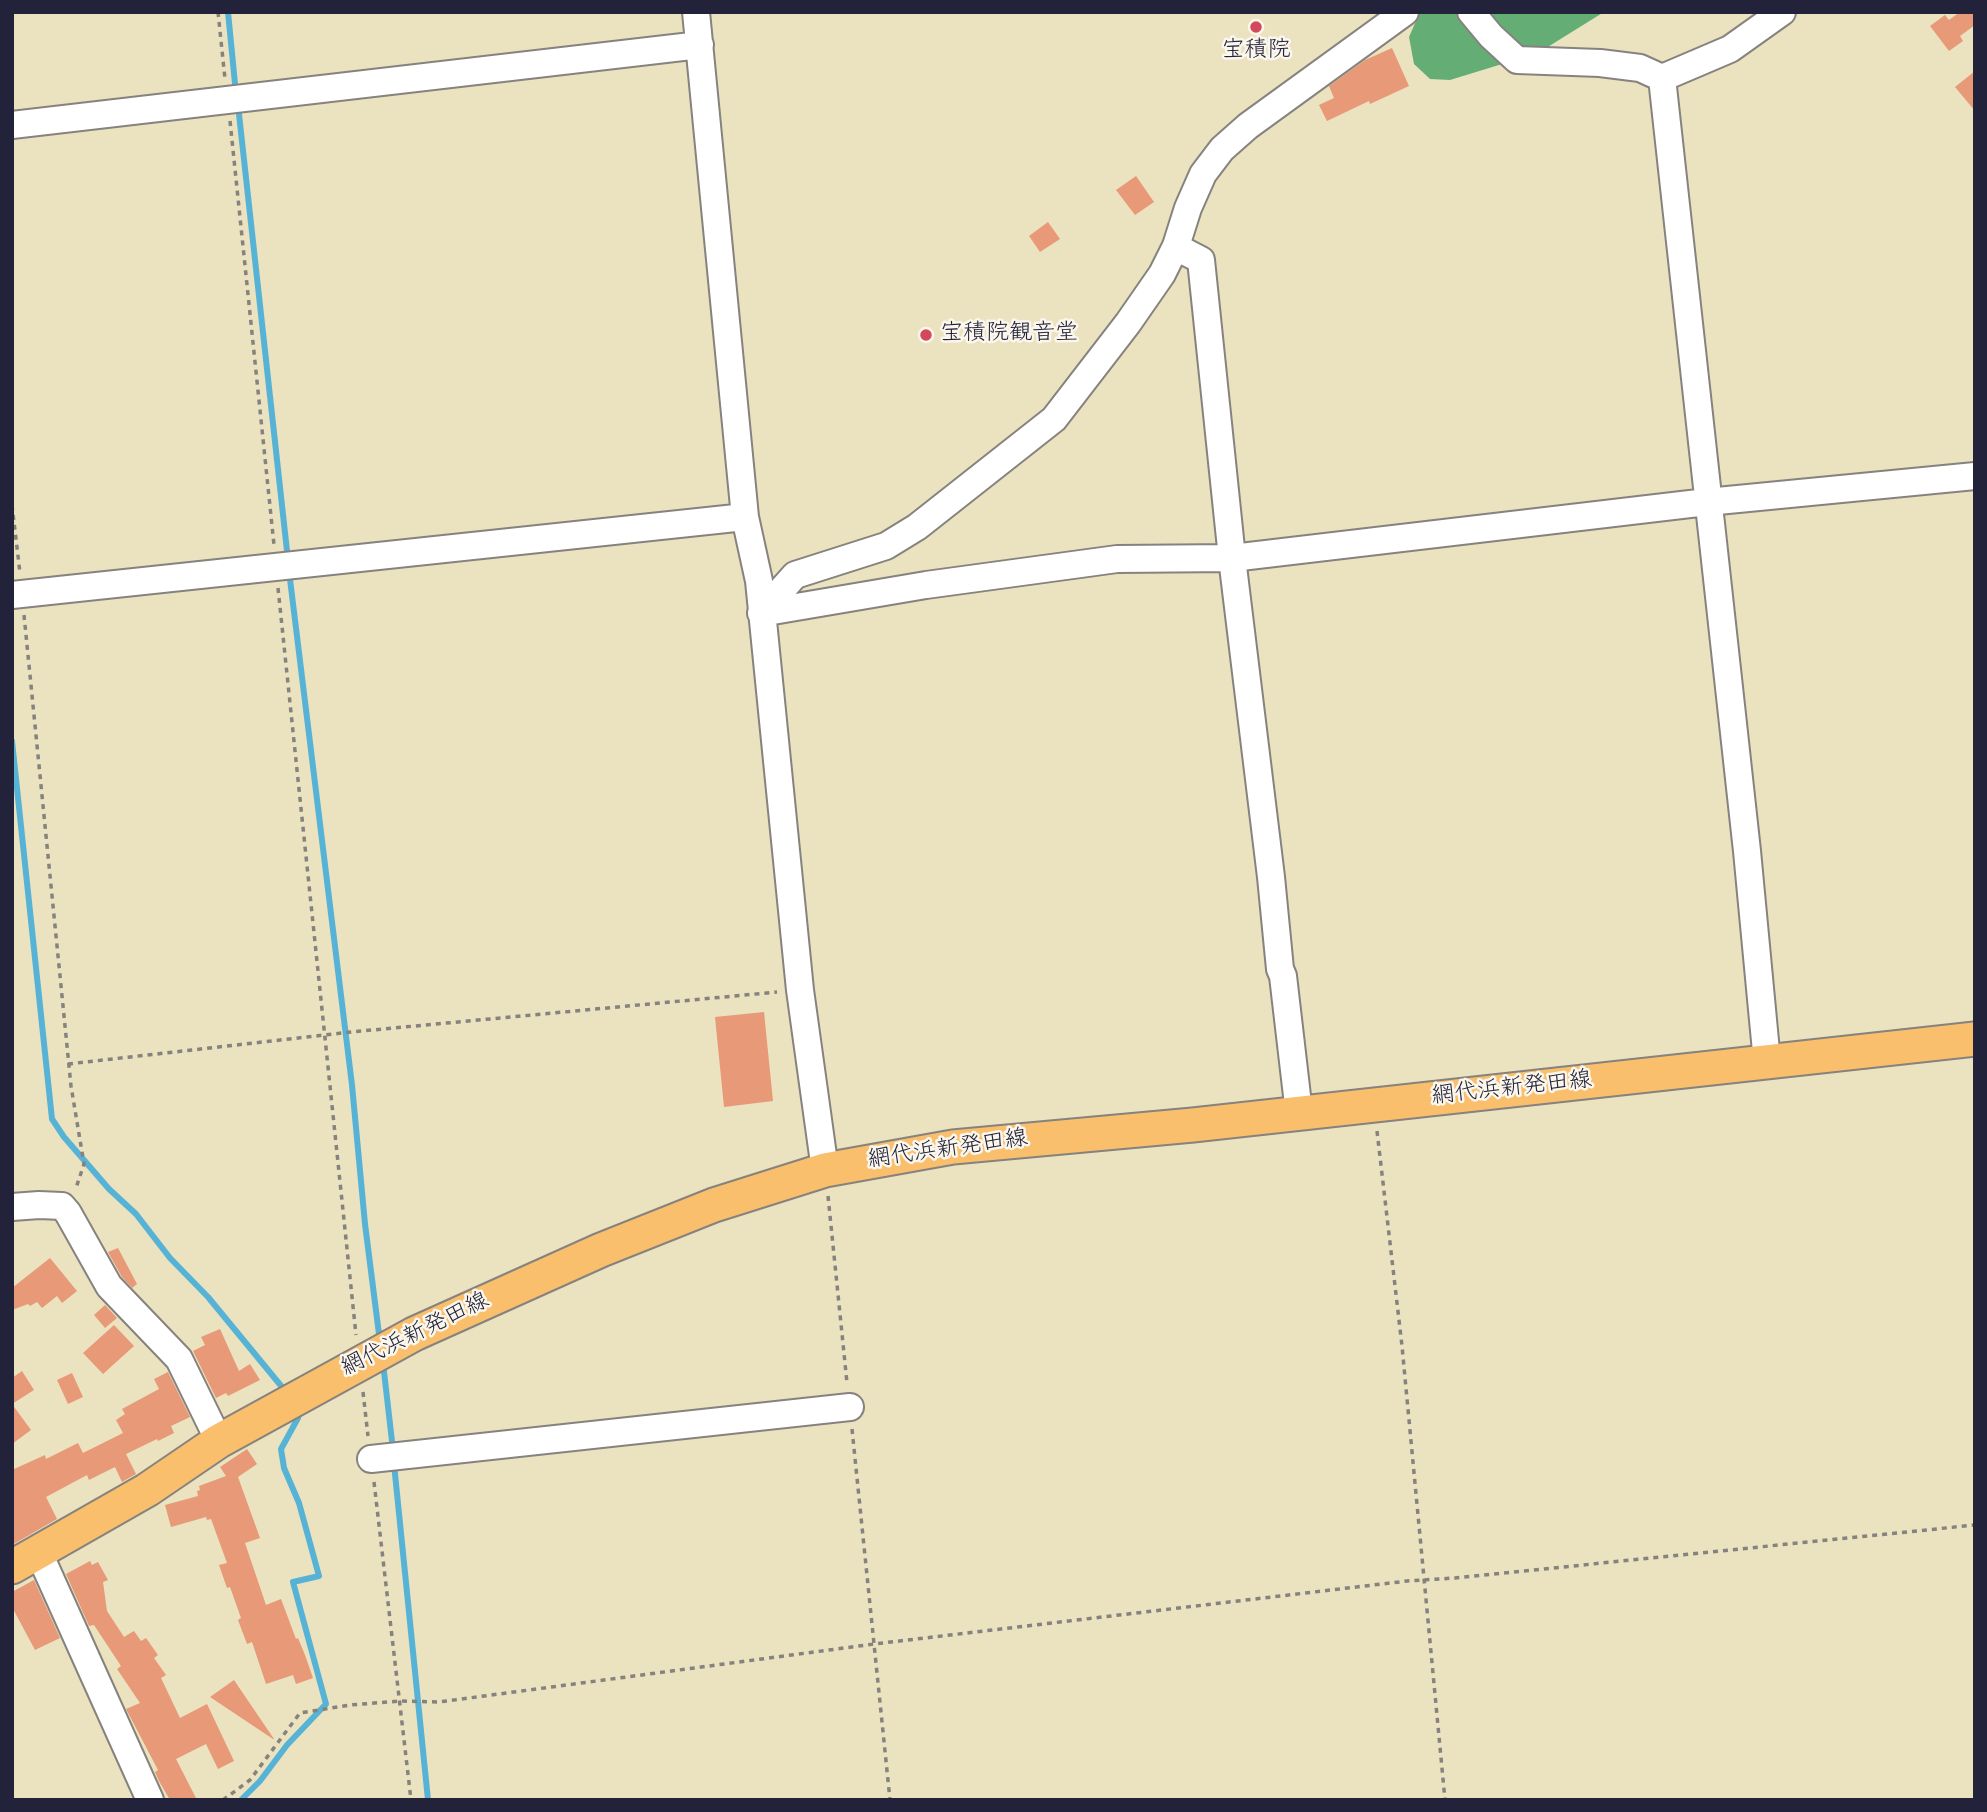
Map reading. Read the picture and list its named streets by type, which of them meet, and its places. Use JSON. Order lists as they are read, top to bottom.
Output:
{
  "streets": {
    "main road": ["網代浜新発田線"]
  },
  "places": ["宝積院", "宝積院観音堂"]
}
